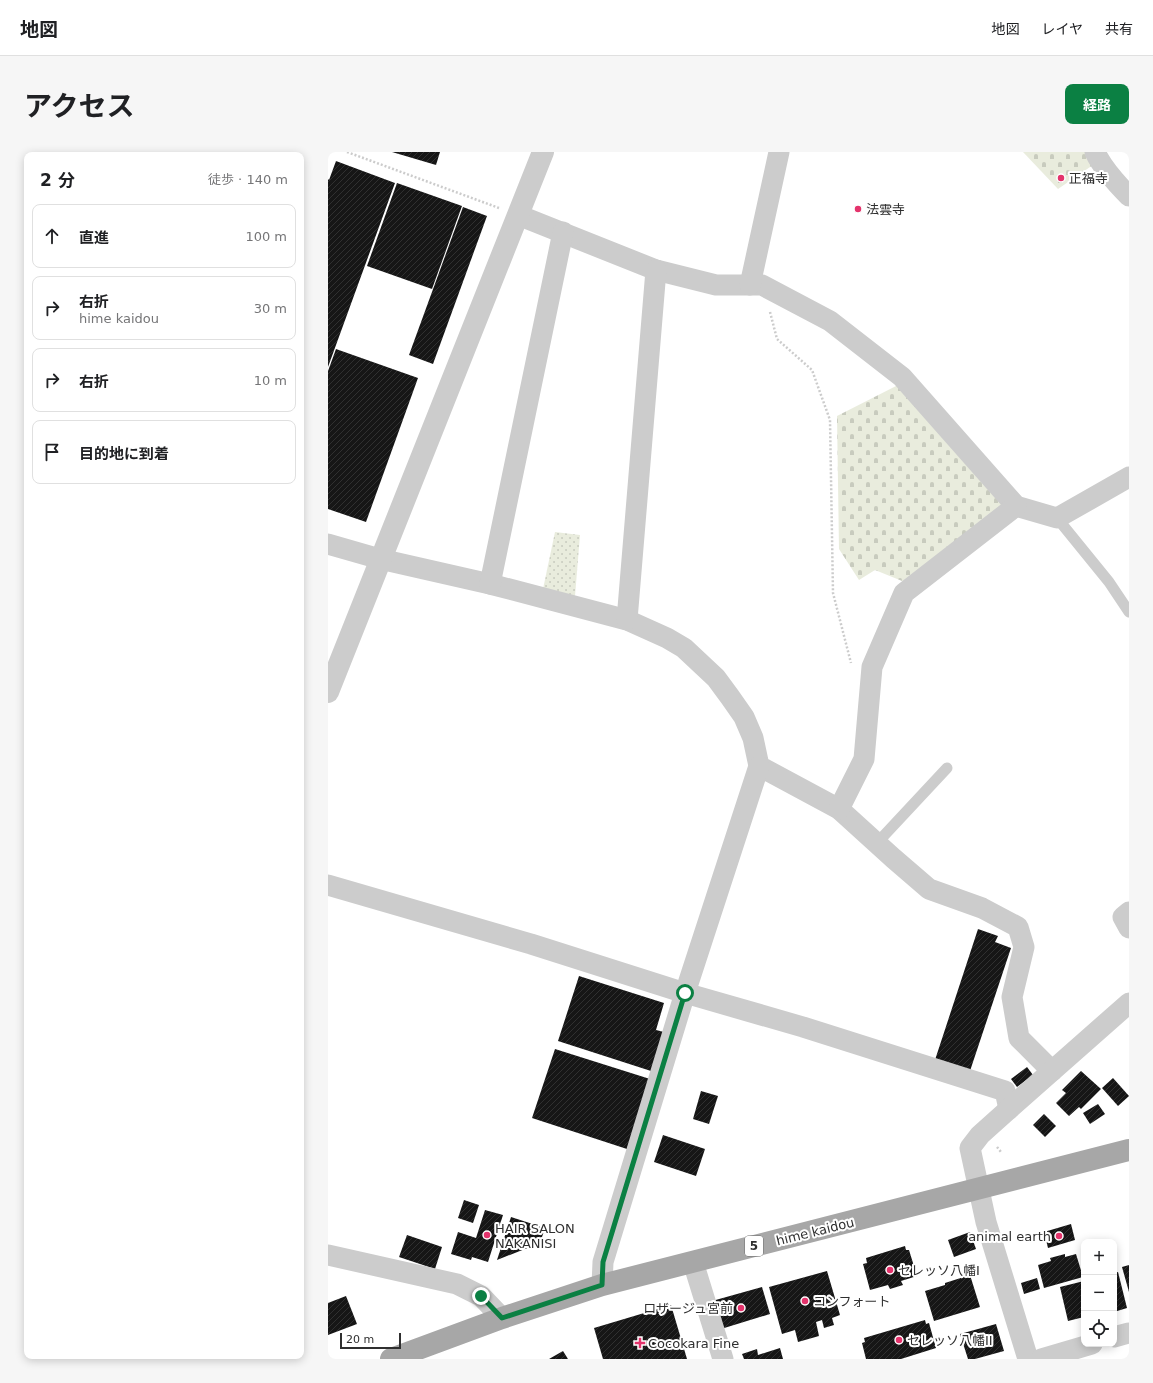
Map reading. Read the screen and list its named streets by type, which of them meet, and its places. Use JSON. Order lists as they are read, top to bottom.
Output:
{
  "streets": {
    "main road": ["hime kaidou", "5"]
  },
  "places": {
    "other": [
      "正福寺",
      "法雲寺",
      "HAIR SALON NAKANISI",
      "animal earth",
      "セレッソ八幡I",
      "コンフォート",
      "ロザージュ宮前",
      "セレッソ八幡II"
    ],
    "health": ["Cocokara Fine"]
  },
  "scale_bar": "20 m",
  "page": {
    "header": "地図",
    "nav": ["地図", "レイヤ", "共有"],
    "title": "アクセス",
    "buttons": "経路",
    "heading": ["2 分", "徒歩 · 140 m"],
    "list": [
      ["直進", "100 m"],
      ["右折", "hime kaidou", "30 m"],
      ["右折", "10 m"],
      "目的地に到着"
    ],
    "map_buttons": ["+", "−"],
    "scale": "20 m"
  }
}
